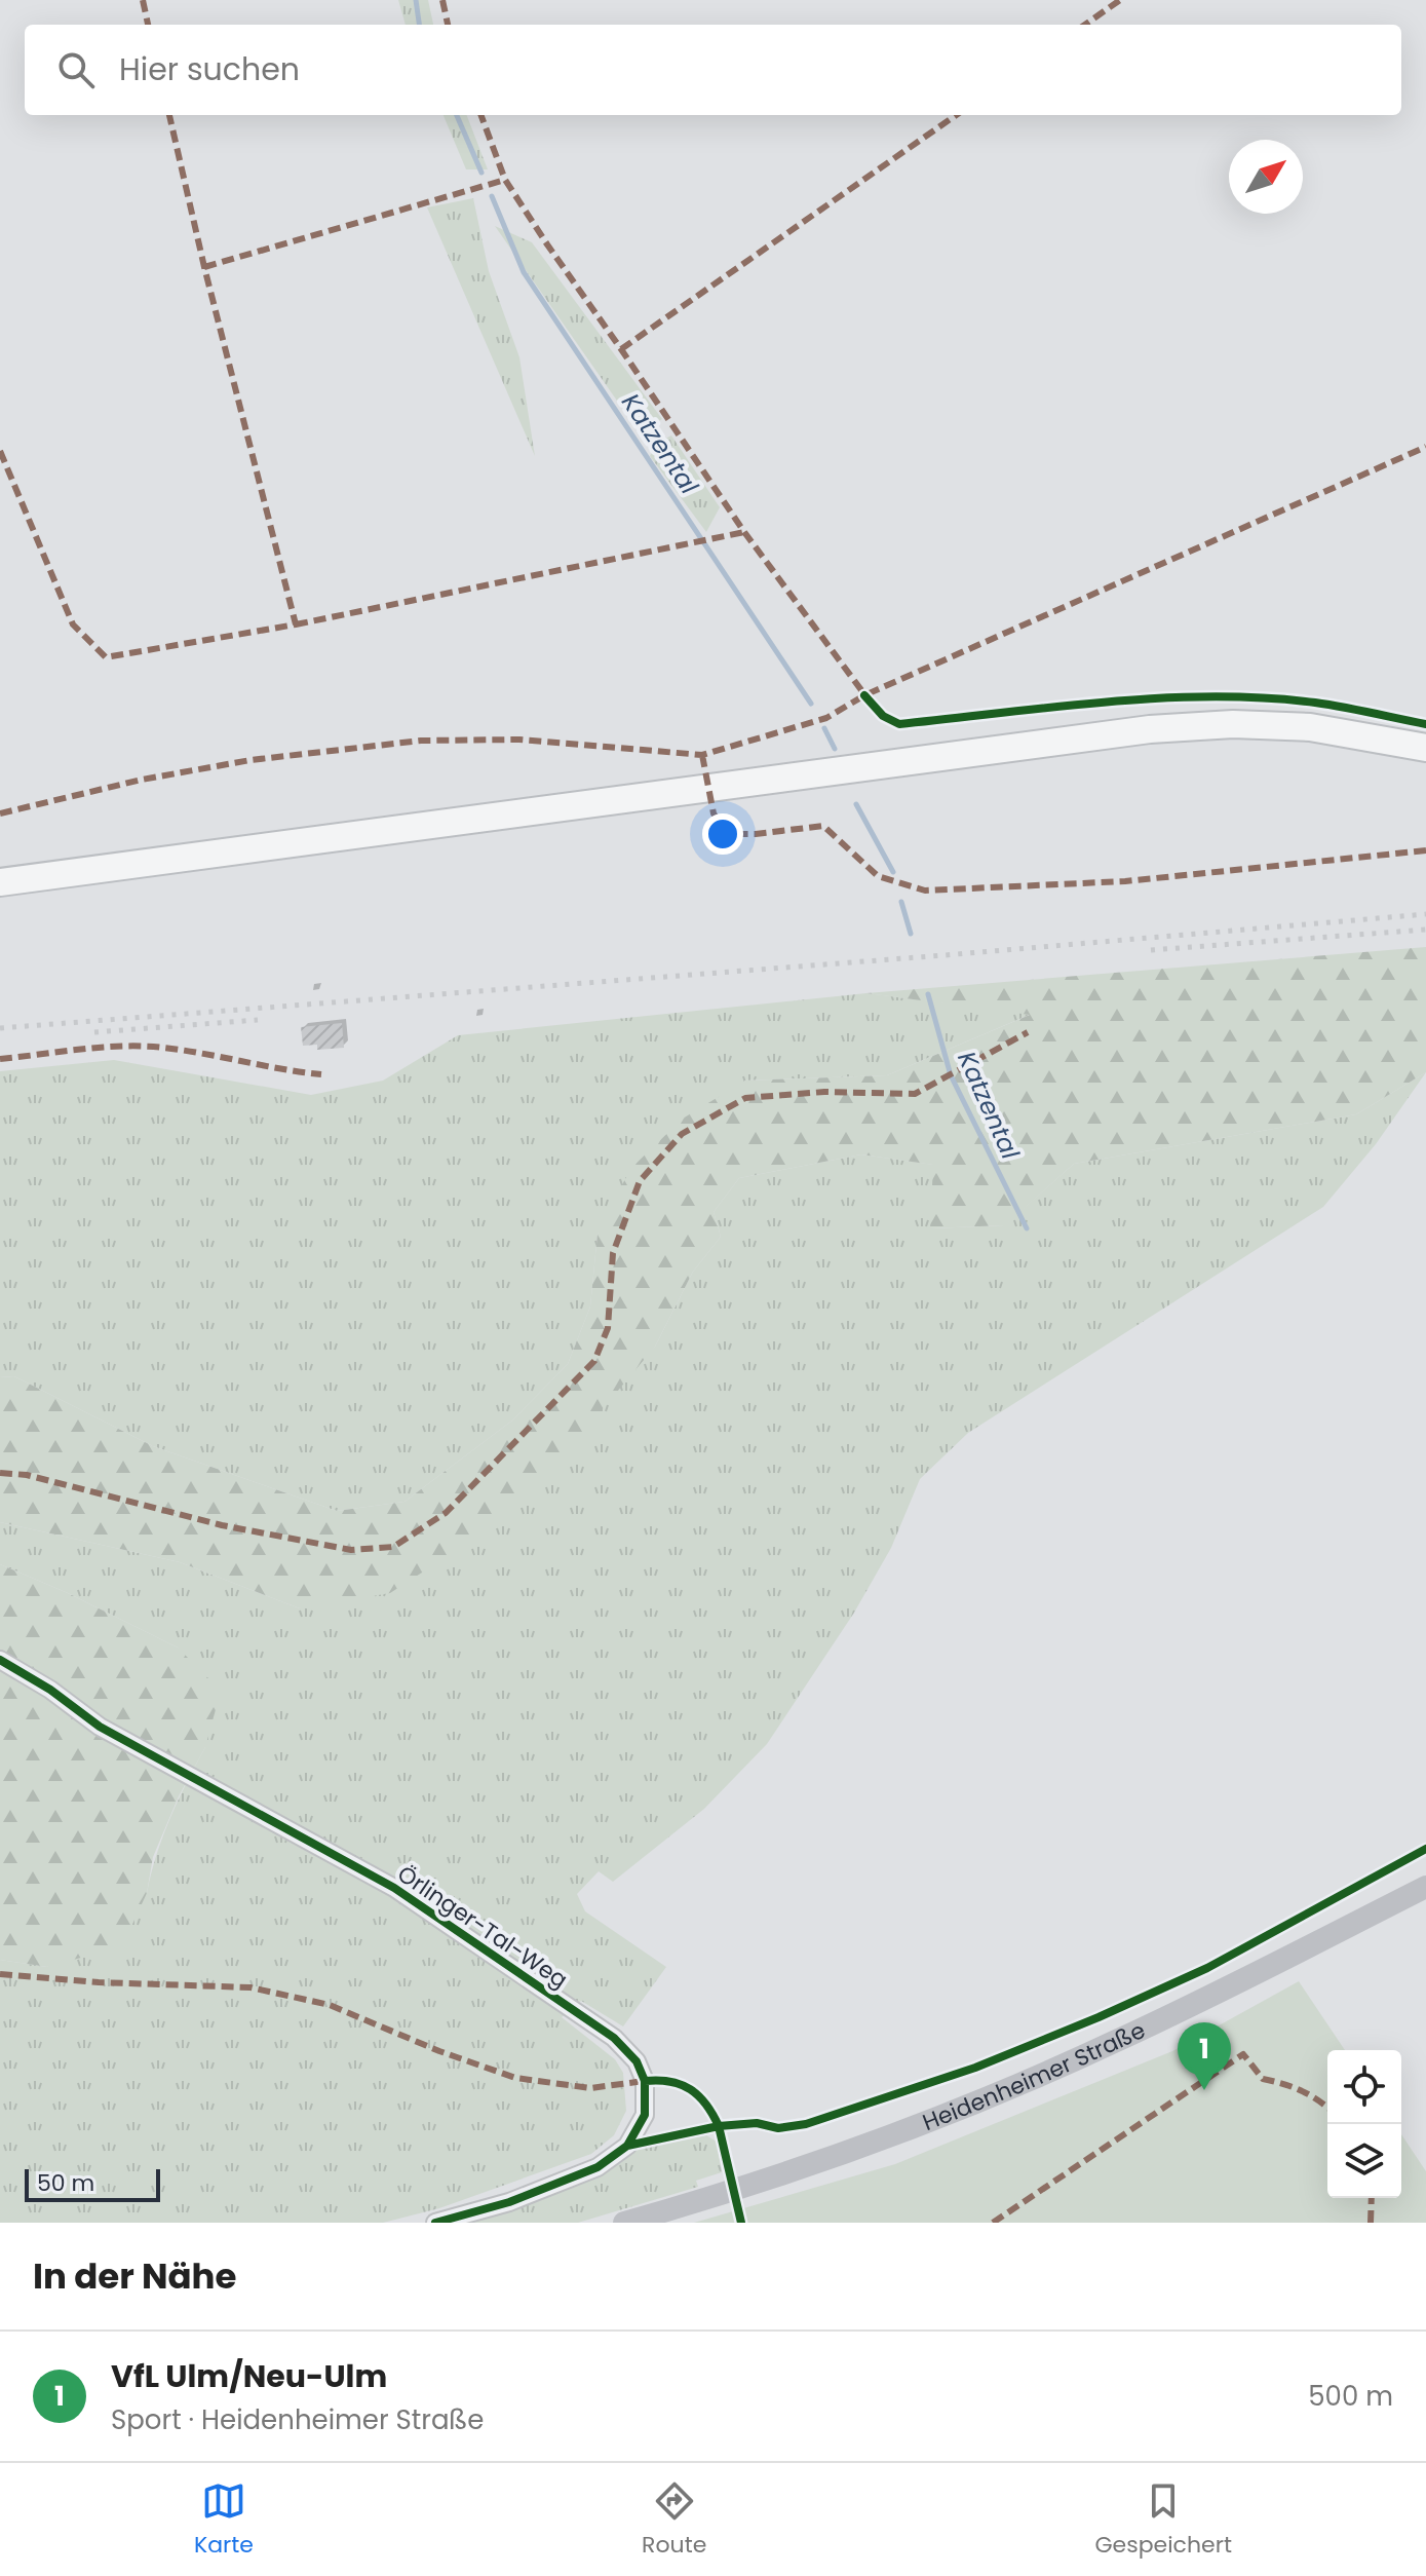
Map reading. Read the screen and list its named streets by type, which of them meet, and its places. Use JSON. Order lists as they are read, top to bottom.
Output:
{
  "streets": {
    "main road": ["Heidenheimer Straße"],
    "street": ["Örlinger-Tal-Weg"]
  },
  "water": ["Katzental"],
  "scale_bar": "50 m",
  "north": "top right",
  "page": {
    "search": "Hier suchen",
    "pins": "1",
    "scale": "50 m",
    "heading": "In der Nähe",
    "list": [
      {
        "mark": "1",
        "name": "VfL Ulm/Neu-Ulm",
        "note": "Sport · Heidenheimer Straße",
        "value": "500 m"
      }
    ],
    "nav": ["Karte", "Route", "Gespeichert"]
  }
}
